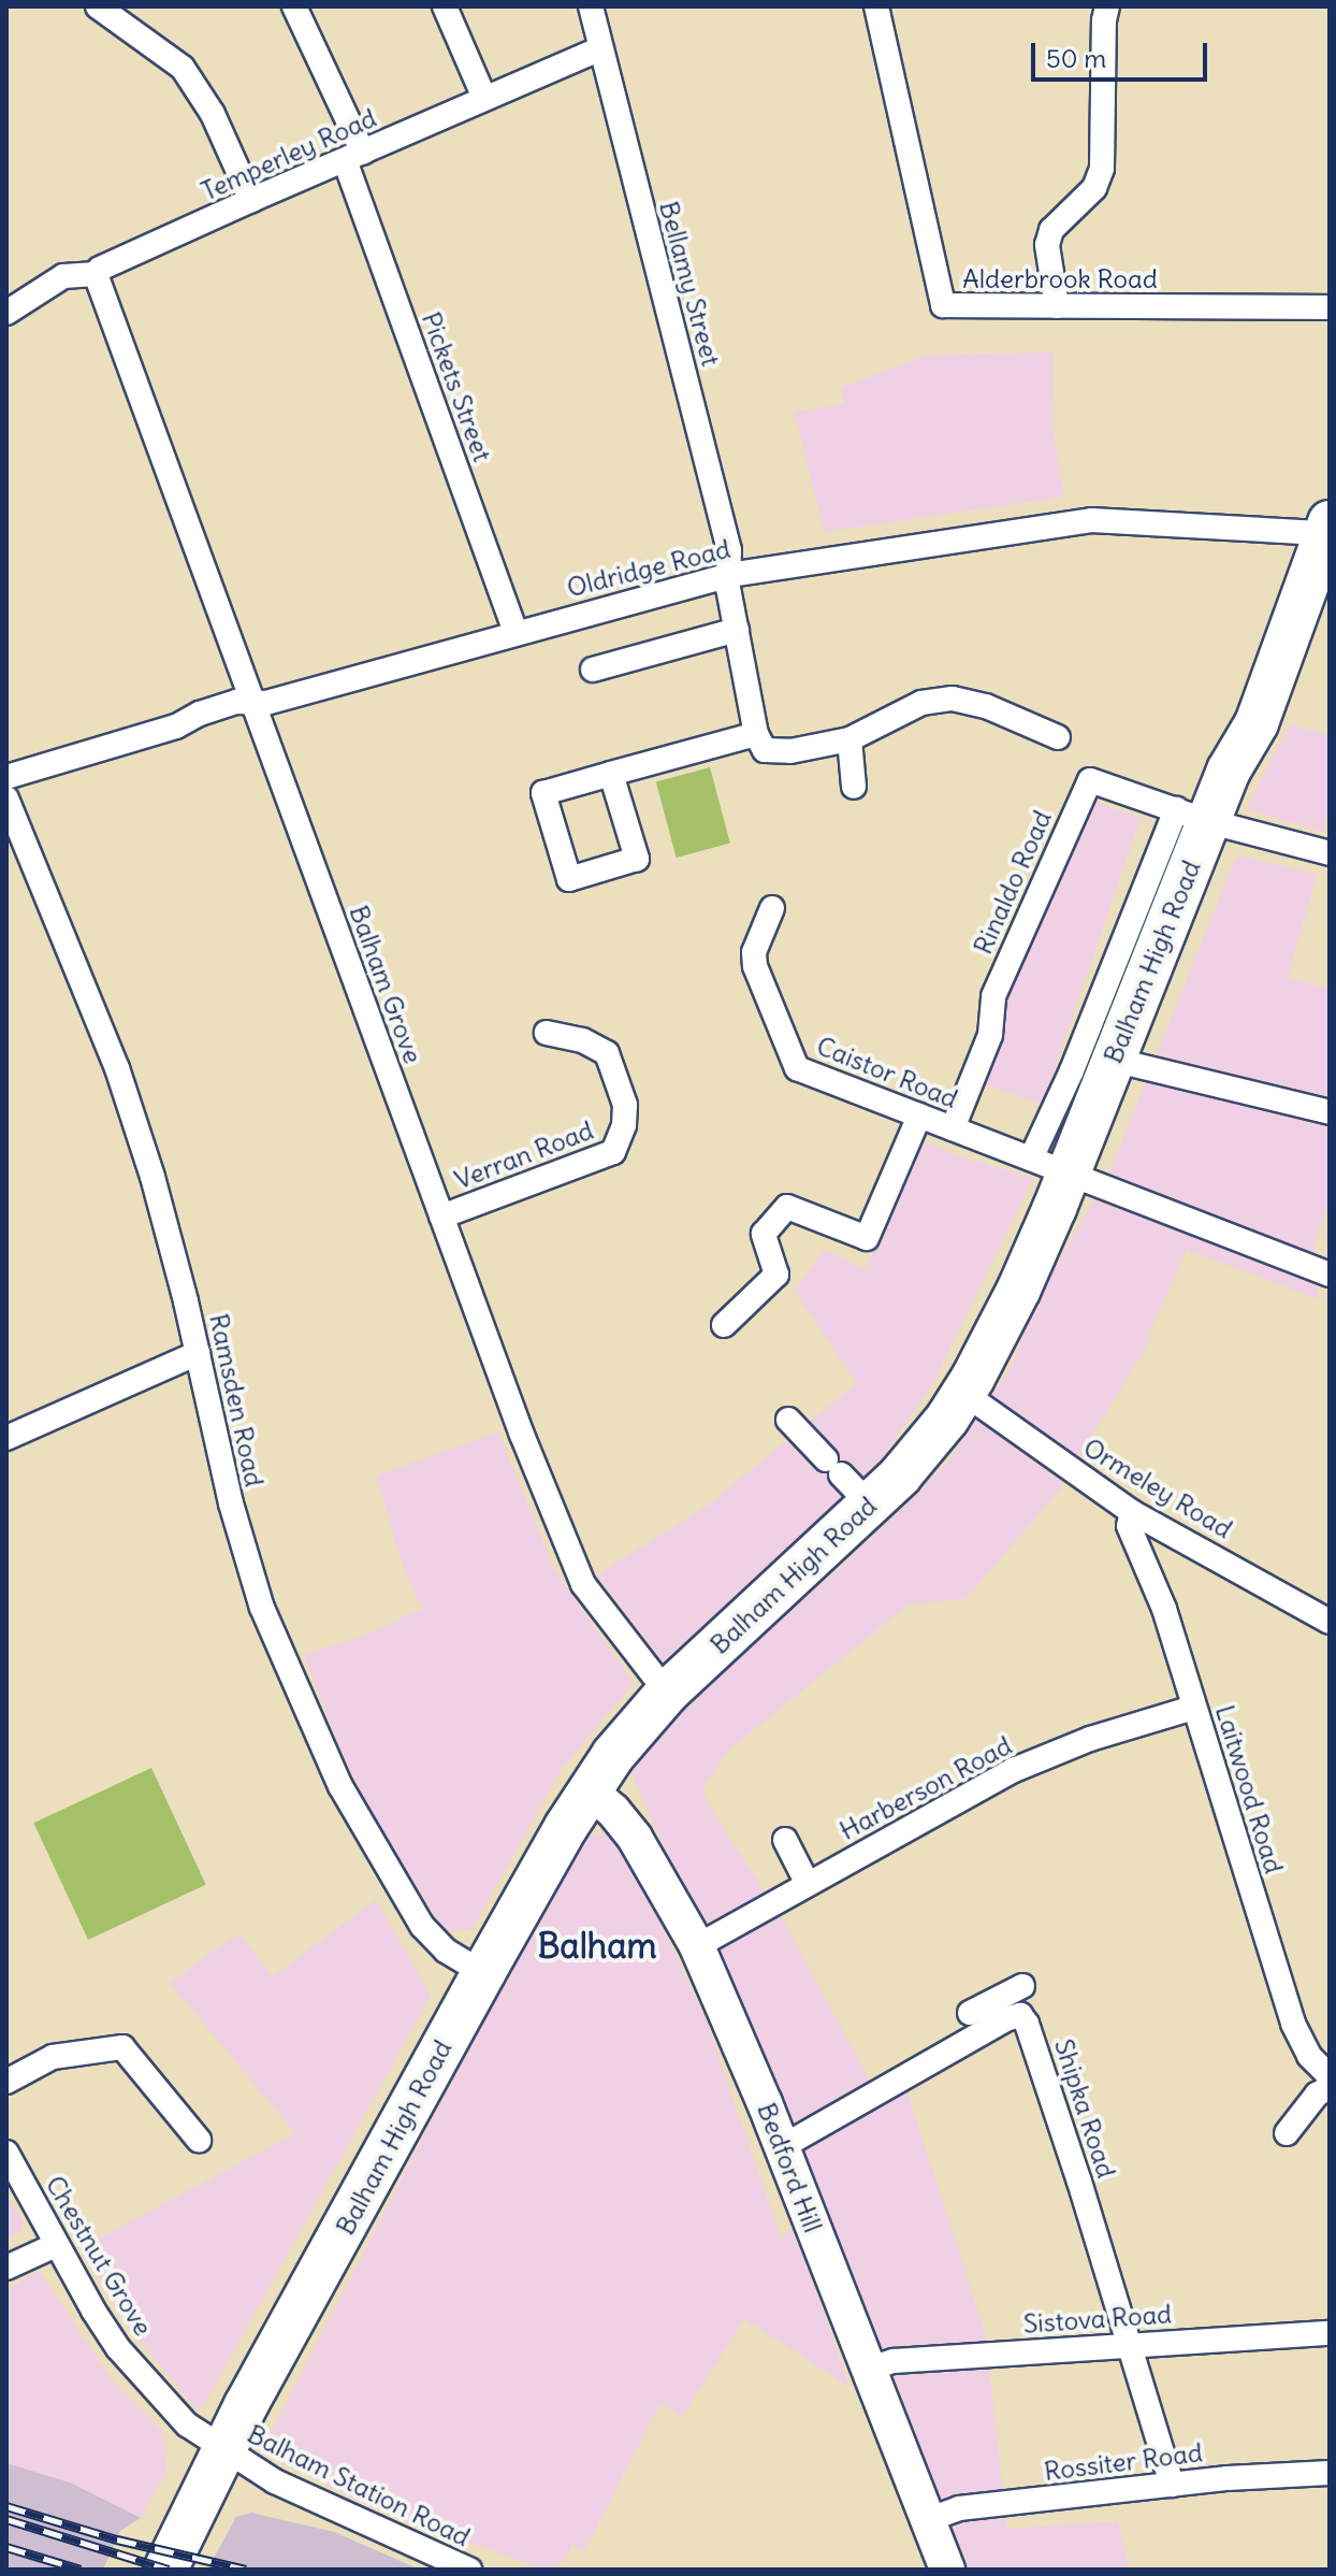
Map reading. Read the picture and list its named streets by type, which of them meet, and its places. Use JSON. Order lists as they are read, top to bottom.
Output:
{
  "streets": {
    "highway": ["Balham High Road"],
    "main road": ["Bedford Hill"],
    "street": [
      "Temperley Road",
      "Alderbrook Road",
      "Bellamy Street",
      "Pickets Street",
      "Oldridge Road",
      "Rinaldo Road",
      "Balham Grove",
      "Caistor Road",
      "Verran Road",
      "Ramsden Road",
      "Ormeley Road",
      "Harberson Road",
      "Laitwood Road",
      "Shipka Road",
      "Chestnut Grove",
      "Sistova Road",
      "Rossiter Road",
      "Balham Station Road"
    ]
  },
  "crossings": [
    ["Temperley Road", "Bellamy Street"],
    ["Temperley Road", "Pickets Street"],
    ["Temperley Road", "Balham Grove"],
    ["Bellamy Street", "Oldridge Road"],
    ["Pickets Street", "Oldridge Road"],
    ["Oldridge Road", "Balham High Road"],
    ["Oldridge Road", "Balham Grove"],
    ["Rinaldo Road", "Balham High Road"],
    ["Rinaldo Road", "Caistor Road"],
    ["Balham High Road", "Balham Grove"],
    ["Balham High Road", "Caistor Road"],
    ["Balham High Road", "Ramsden Road"],
    ["Balham High Road", "Ormeley Road"],
    ["Balham High Road", "Bedford Hill"],
    ["Balham High Road", "Chestnut Grove"],
    ["Balham High Road", "Balham Station Road"],
    ["Balham Grove", "Verran Road"],
    ["Ormeley Road", "Laitwood Road"],
    ["Harberson Road", "Laitwood Road"],
    ["Harberson Road", "Bedford Hill"],
    ["Shipka Road", "Sistova Road"],
    ["Shipka Road", "Rossiter Road"],
    ["Bedford Hill", "Sistova Road"],
    ["Bedford Hill", "Rossiter Road"],
    ["Chestnut Grove", "Balham Station Road"]
  ],
  "districts": ["Balham"],
  "scale_bar": "50 m"
}
